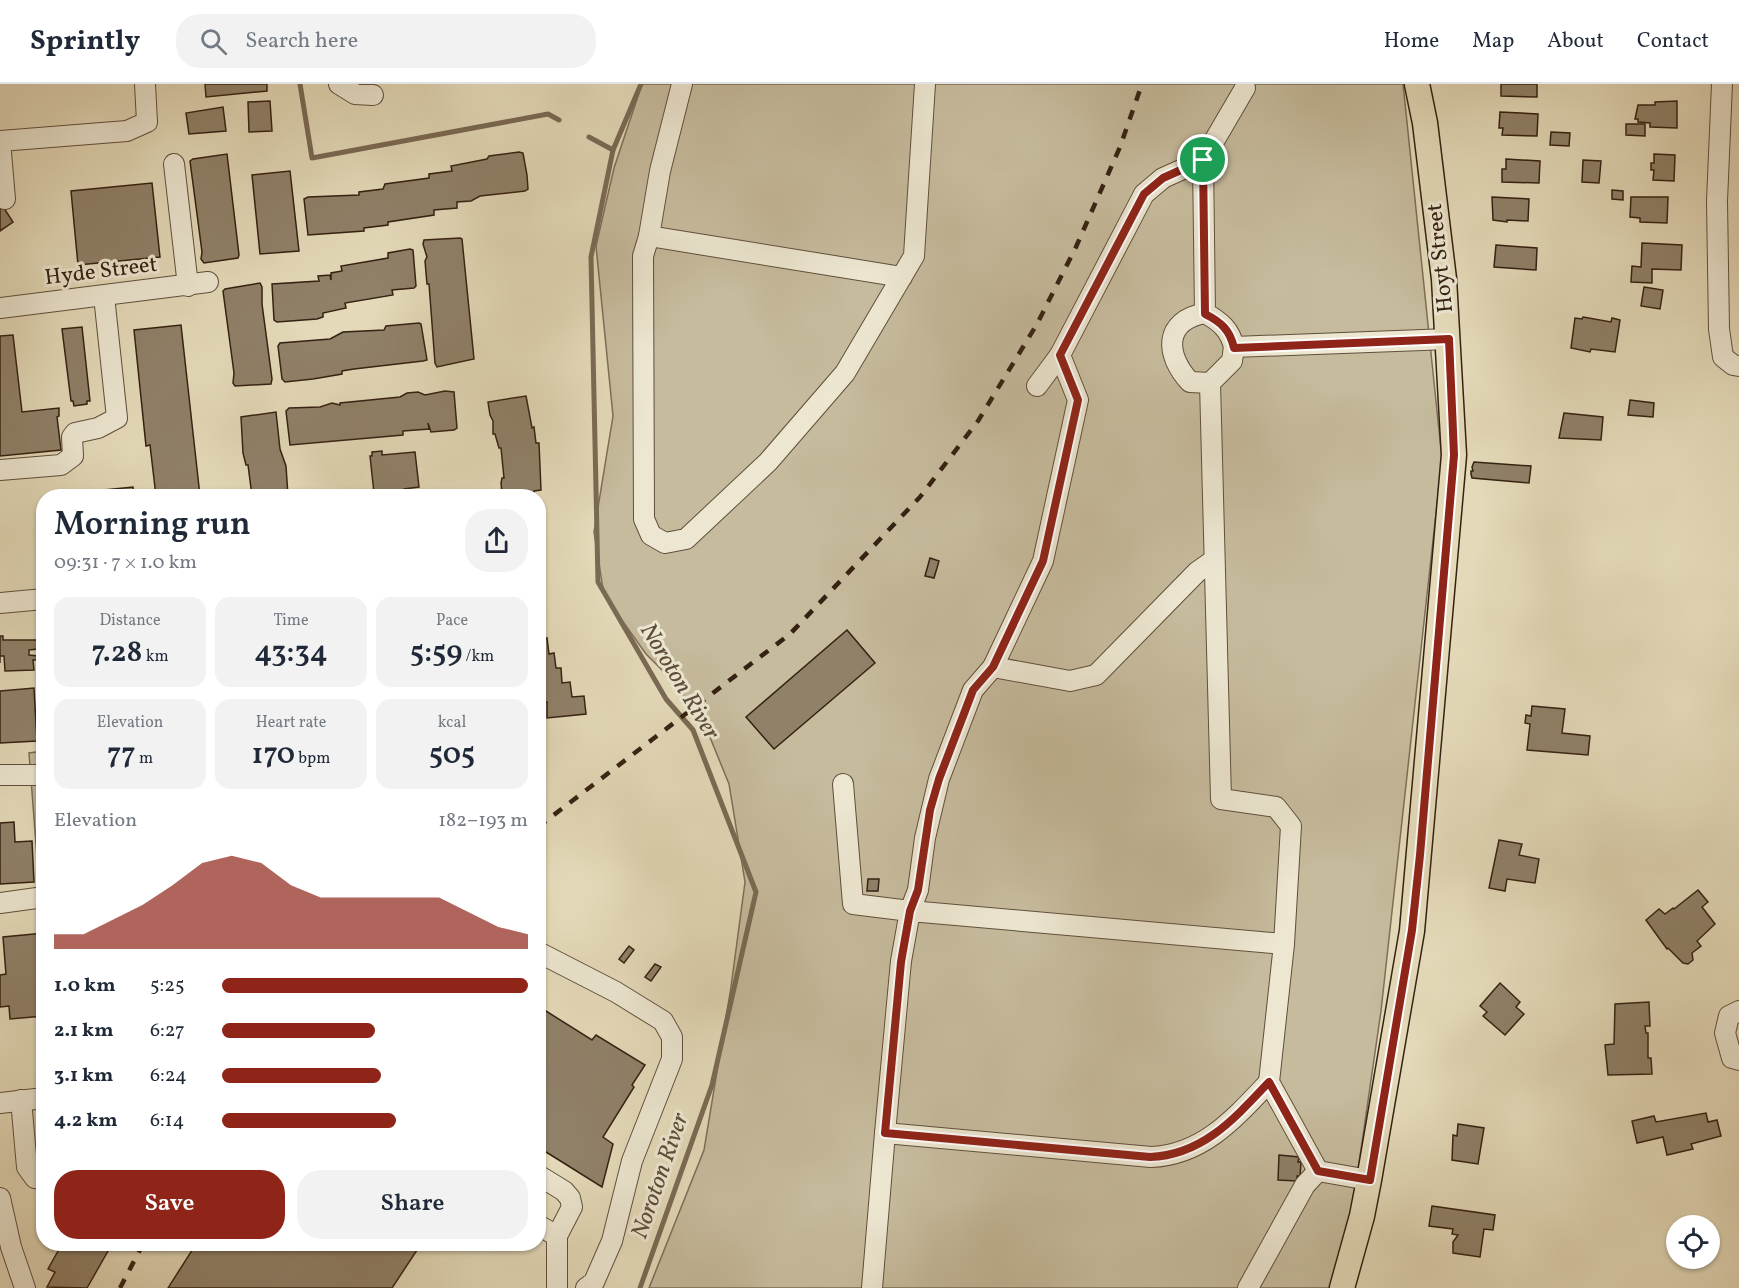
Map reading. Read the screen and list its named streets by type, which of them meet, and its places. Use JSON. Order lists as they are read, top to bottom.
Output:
{
  "streets": {
    "main road": ["Hoyt Street"],
    "street": ["Hyde Street"]
  },
  "water": ["Noroton River"],
  "page": {
    "header": "Sprintly",
    "search": "Search here",
    "nav": [
      "Home",
      "Map",
      "About",
      "Contact"
    ],
    "heading": ["Morning run", "09:31 · 7 × 1.0 km"],
    "stats": [
      ["Distance", "7.28 km"],
      ["Time", "43:34"],
      ["Pace", "5:59 /km"],
      ["Elevation", "77 m"],
      ["Heart rate", "170 bpm"],
      ["kcal", "505"]
    ],
    "chart": ["Elevation", "182–193 m"],
    "list": [
      {
        "name": "1.0 km",
        "note": "5:25"
      },
      {
        "name": "2.1 km",
        "note": "6:27"
      },
      {
        "name": "3.1 km",
        "note": "6:24"
      },
      {
        "name": "4.2 km",
        "note": "6:14"
      }
    ],
    "buttons": ["Save", "Share"]
  }
}
